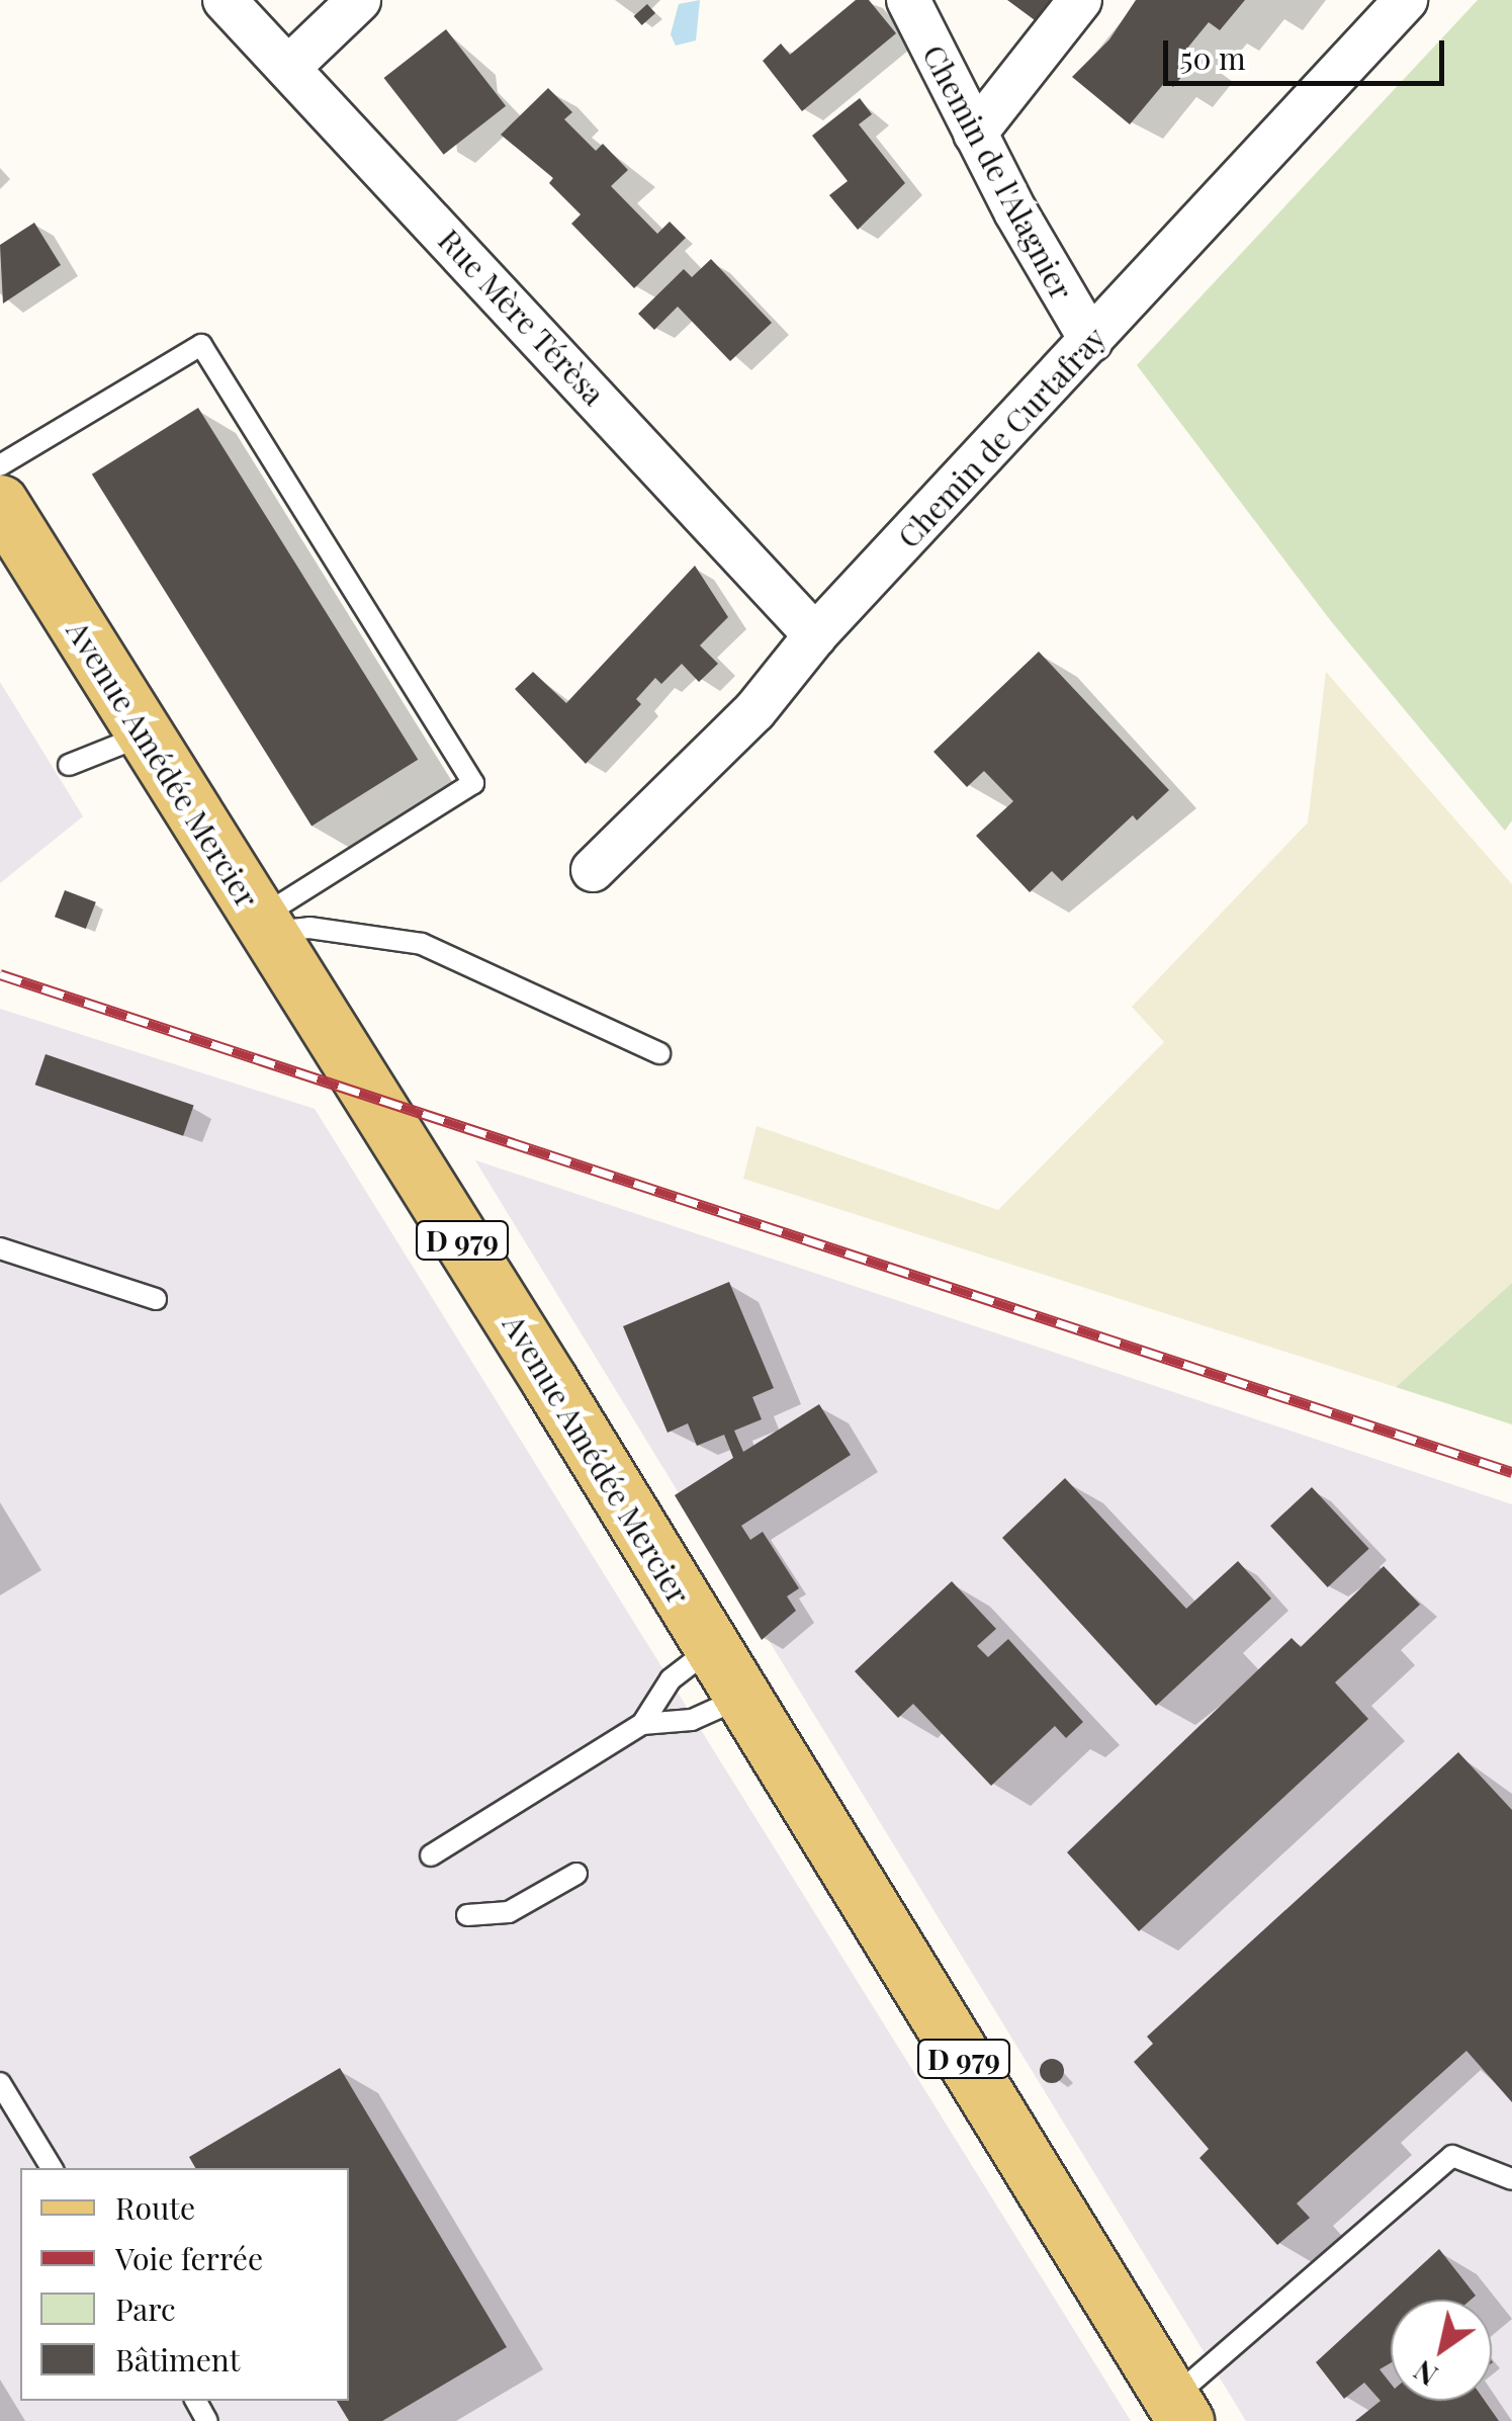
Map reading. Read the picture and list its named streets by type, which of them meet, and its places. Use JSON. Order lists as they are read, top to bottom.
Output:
{
  "streets": {
    "main road": ["Avenue Amédée Mercier", "D 979"],
    "street": ["Chemin de l'Alagnier", "Rue Mère Térèsa", "Chemin de Curtafray"]
  },
  "crossings": [
    ["Chemin de l'Alagnier", "Chemin de Curtafray"],
    ["Rue Mère Térèsa", "Chemin de Curtafray"]
  ],
  "legend": [
    "Route",
    "Voie ferrée",
    "Parc",
    "Bâtiment"
  ],
  "scale_bar": "50 m",
  "north": "bottom left"
}
